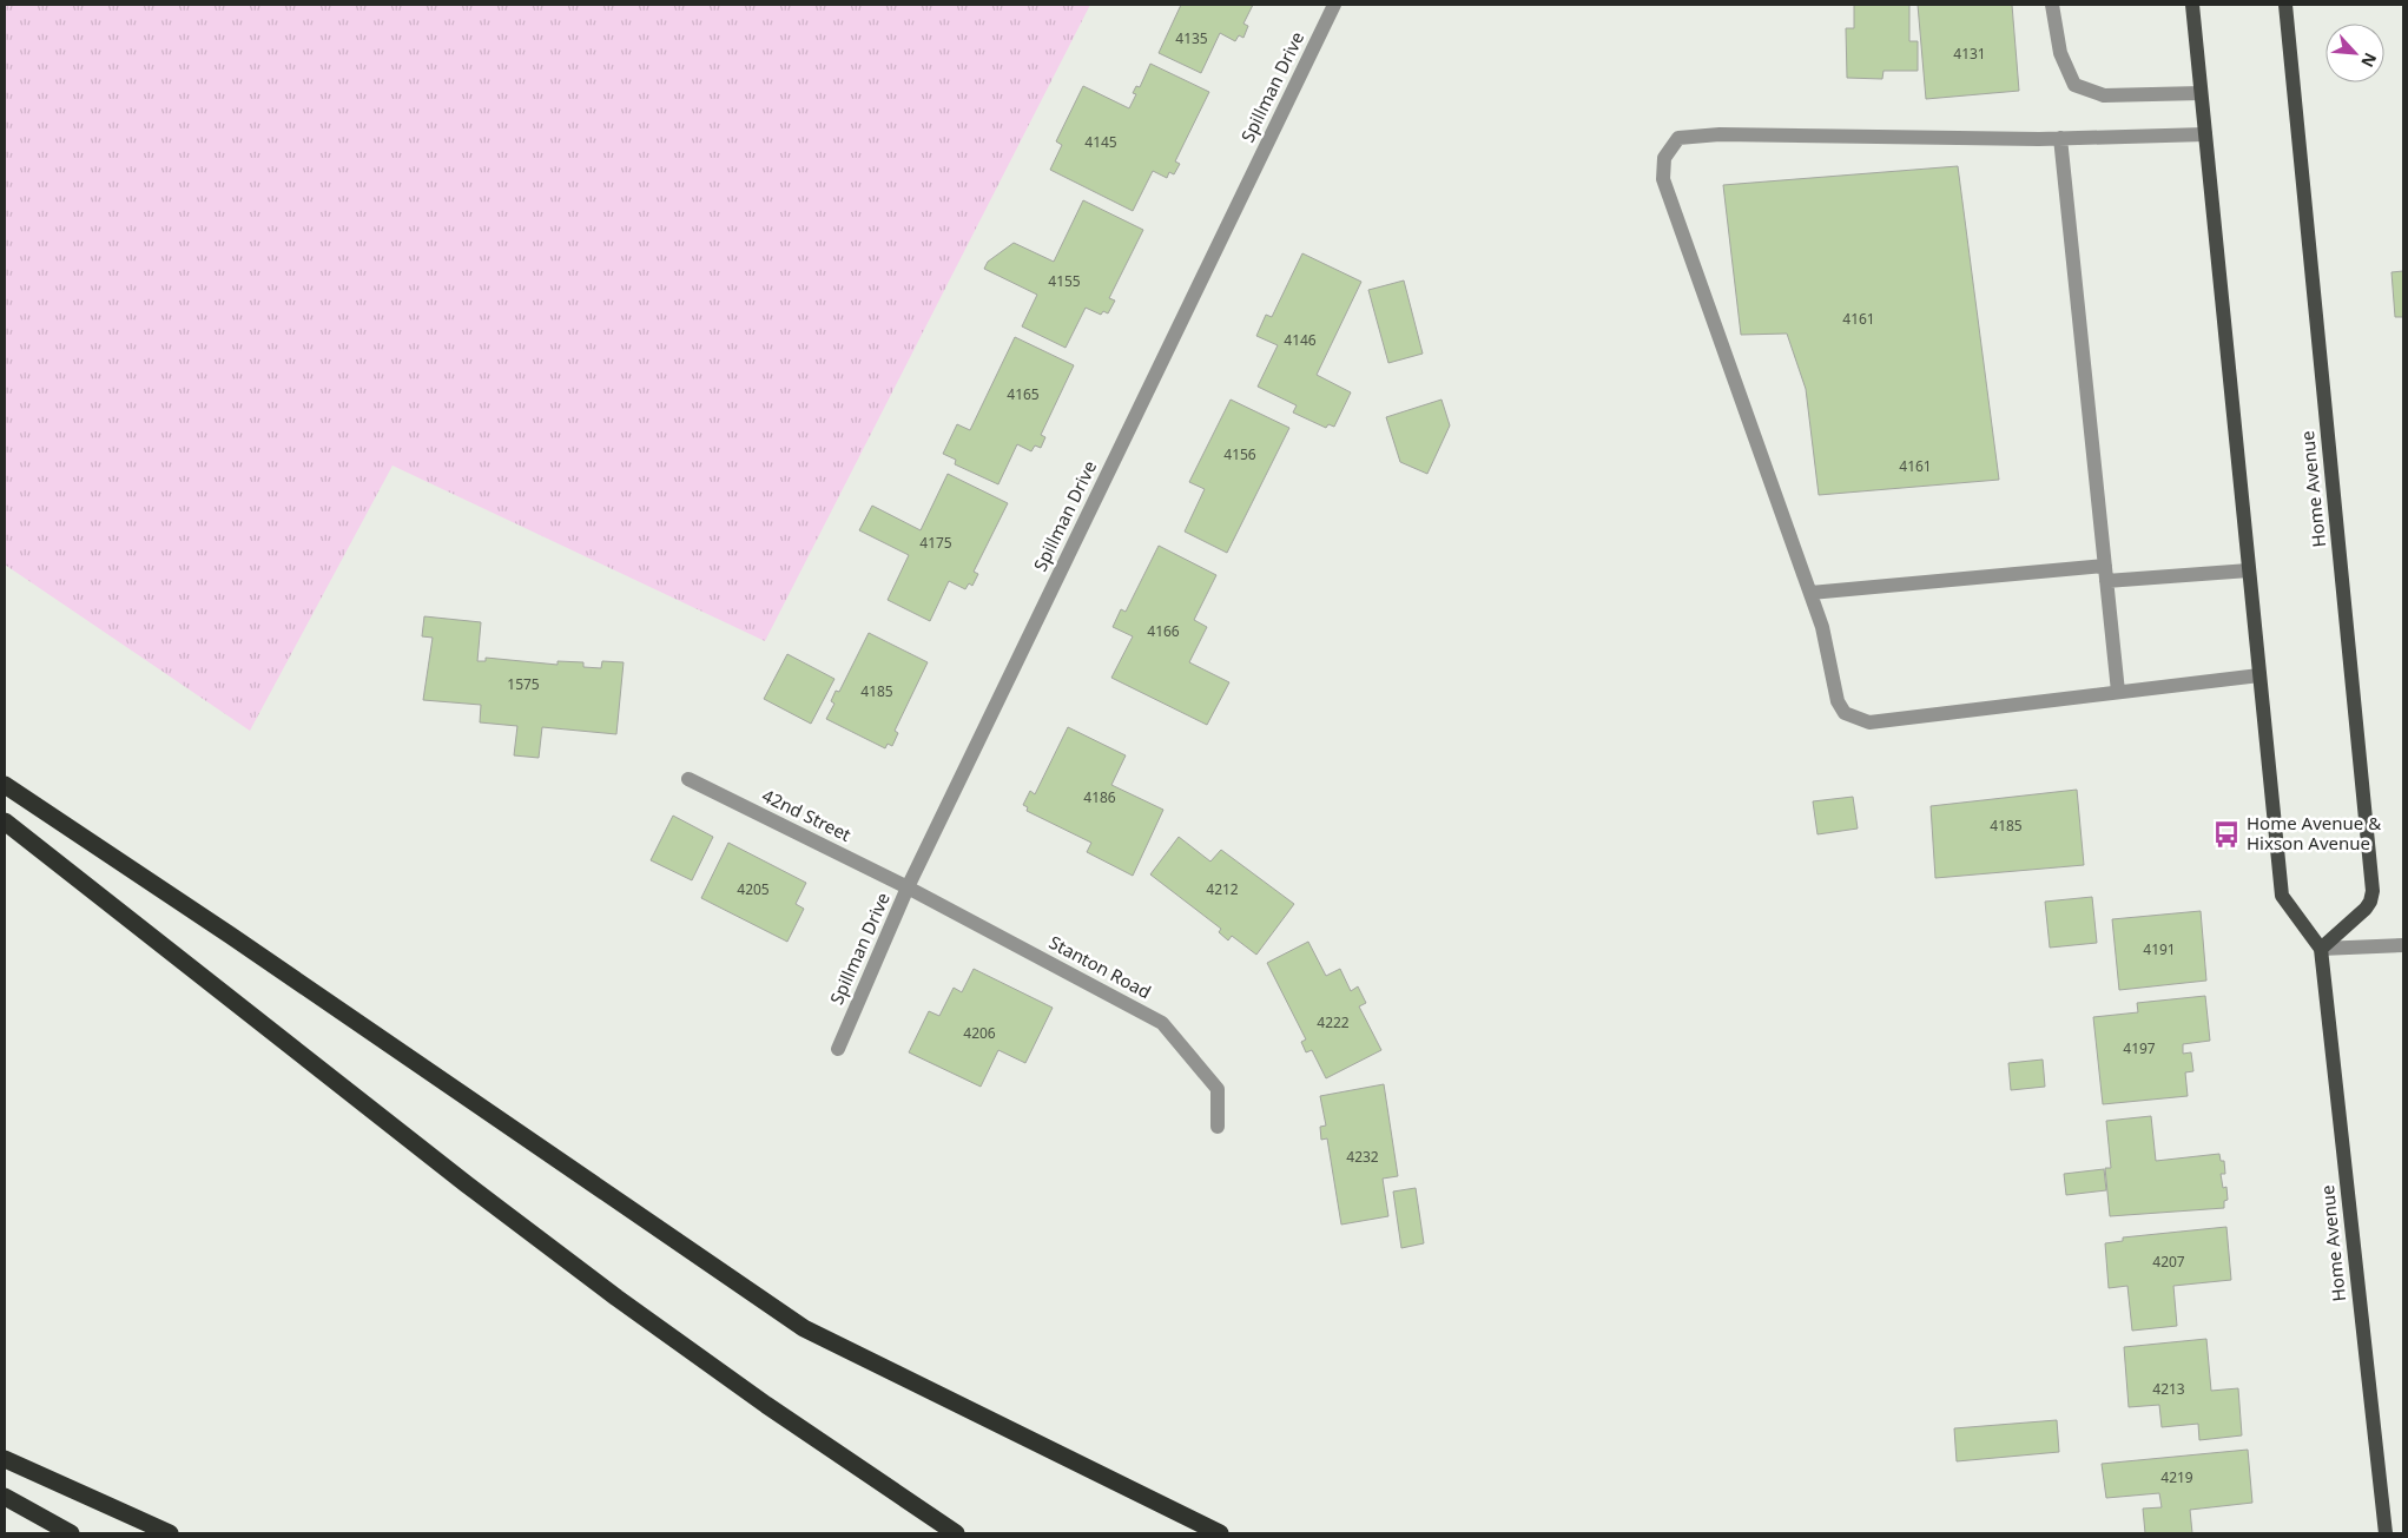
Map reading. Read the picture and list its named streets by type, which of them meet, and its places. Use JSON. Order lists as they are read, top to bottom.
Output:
{
  "streets": {
    "main road": ["Home Avenue"],
    "street": ["Spillman Drive", "42nd Street", "Stanton Road"]
  },
  "crossings": [
    ["Spillman Drive", "42nd Street"],
    ["Spillman Drive", "Stanton Road"],
    ["42nd Street", "Stanton Road"]
  ],
  "places": {
    "bus stop": ["Home Avenue & Hixson Avenue"]
  },
  "house_numbers": [
    "4135",
    "4131",
    "4145",
    "4155",
    "4161",
    "4146",
    "4165",
    "4156",
    "4161",
    "4175",
    "4166",
    "1575",
    "4185",
    "4186",
    "4185",
    "4205",
    "4212",
    "4191",
    "4222",
    "4206",
    "4197",
    "4232",
    "4207",
    "4213",
    "4219"
  ],
  "north": "bottom right"
}
